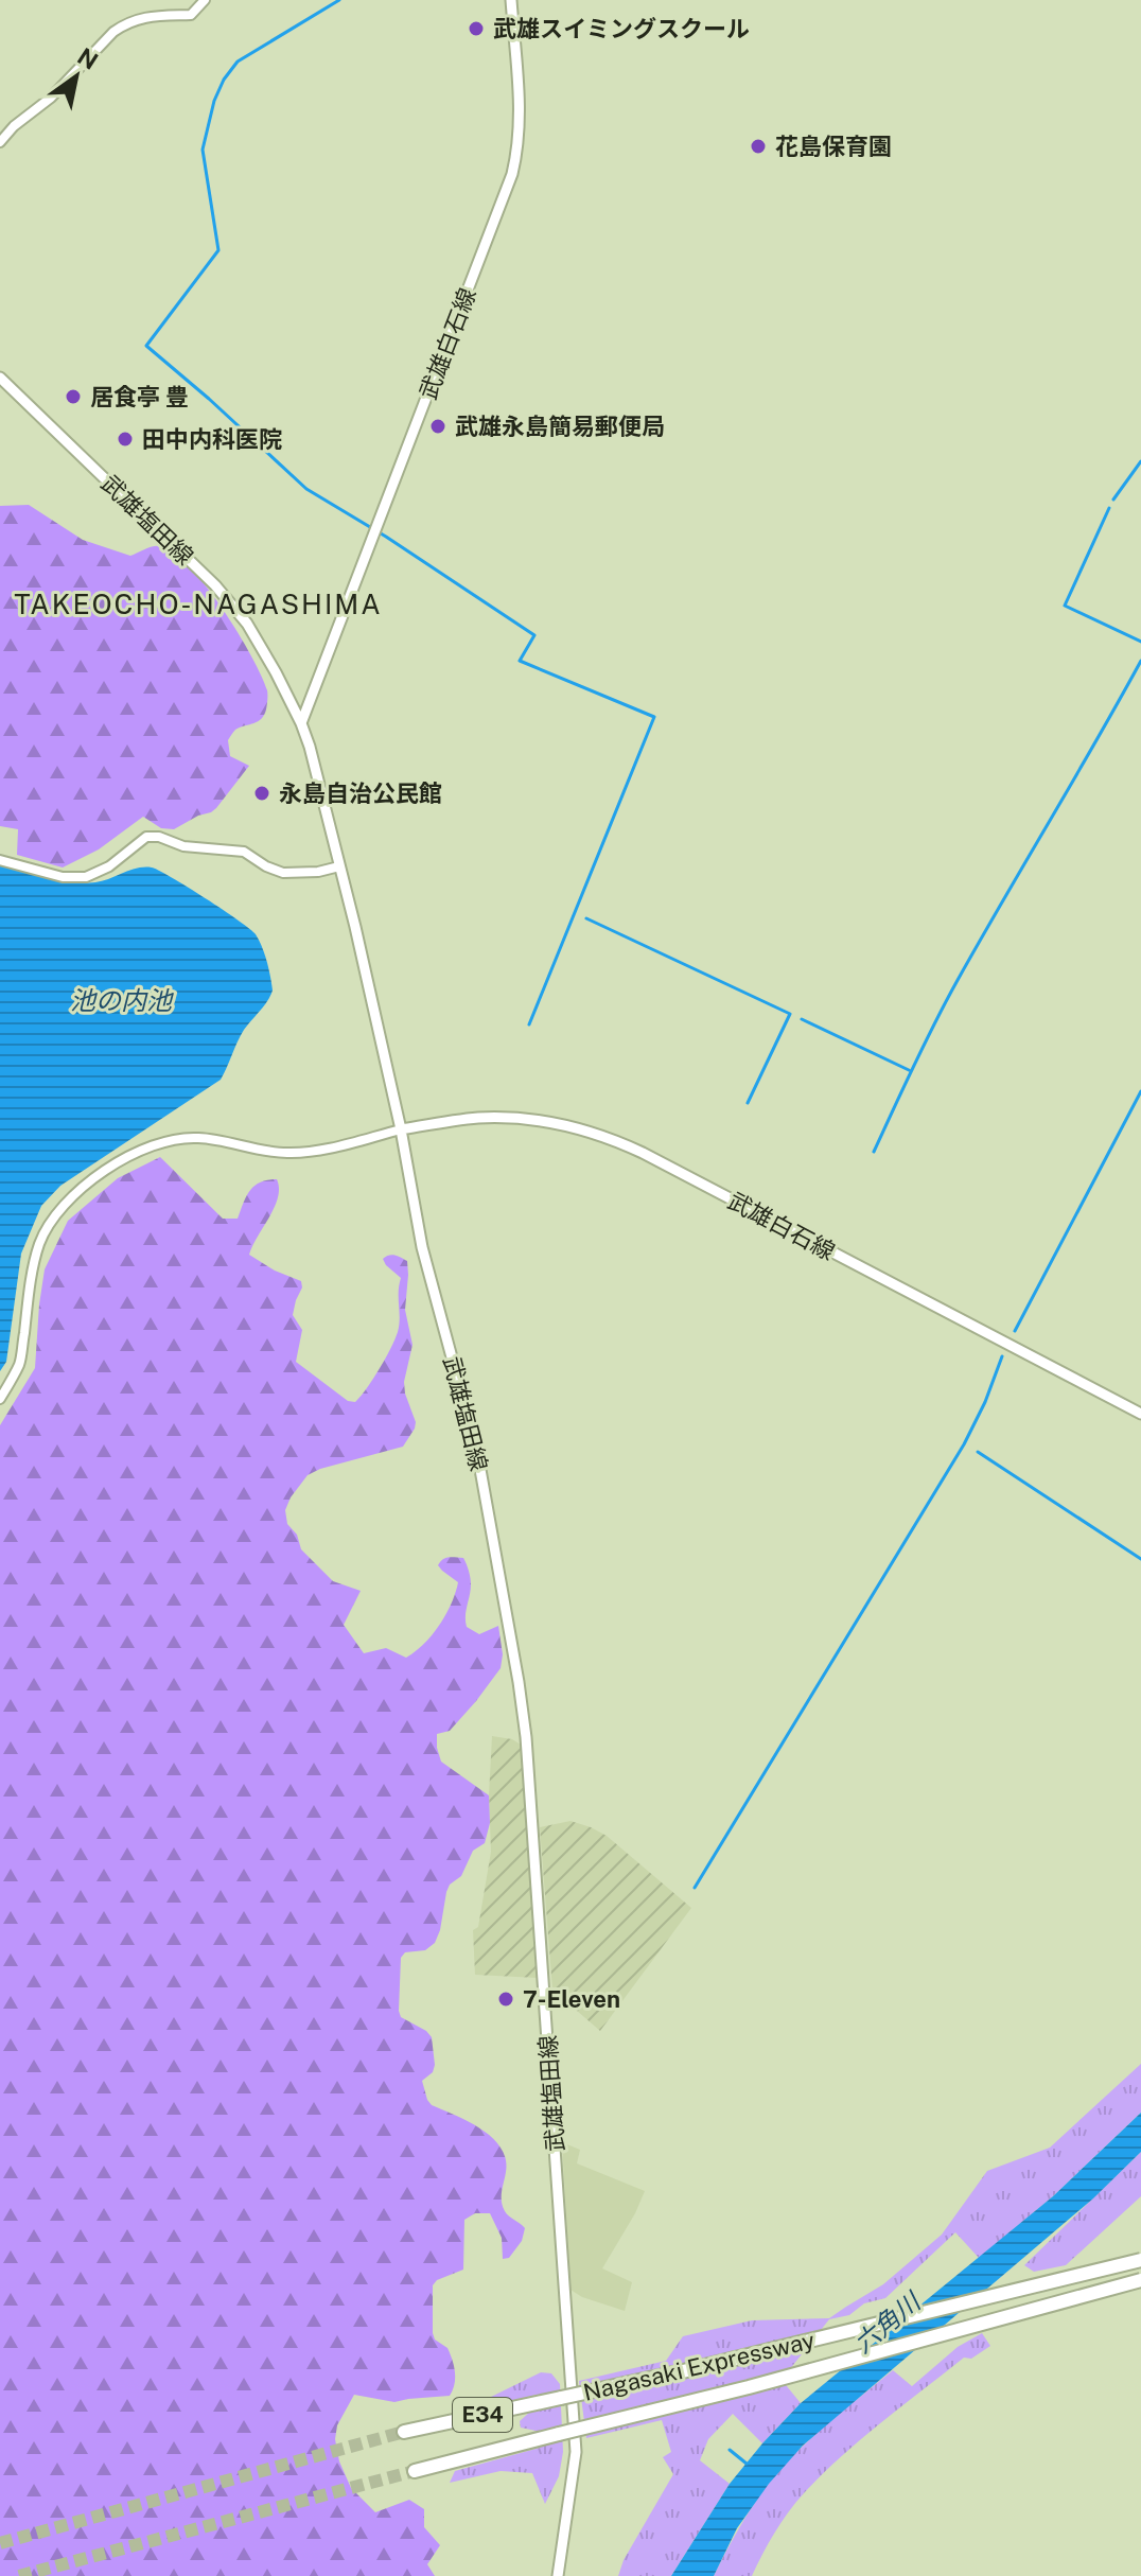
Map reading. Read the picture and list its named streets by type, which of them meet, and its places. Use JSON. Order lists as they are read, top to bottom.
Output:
{
  "streets": {
    "highway": ["Nagasaki Expressway", "E34"],
    "main road": ["武雄白石線", "武雄塩田線"]
  },
  "crossings": [
    ["武雄白石線", "武雄塩田線"]
  ],
  "districts": ["TAKEOCHO-NAGASHIMA"],
  "water": ["池の内池", "六角川"],
  "places": [
    "武雄スイミングスクール",
    "花島保育園",
    "居食亭 豊",
    "武雄永島簡易郵便局",
    "田中内科医院",
    "永島自治公民館",
    "7-Eleven"
  ],
  "north": "top right"
}
